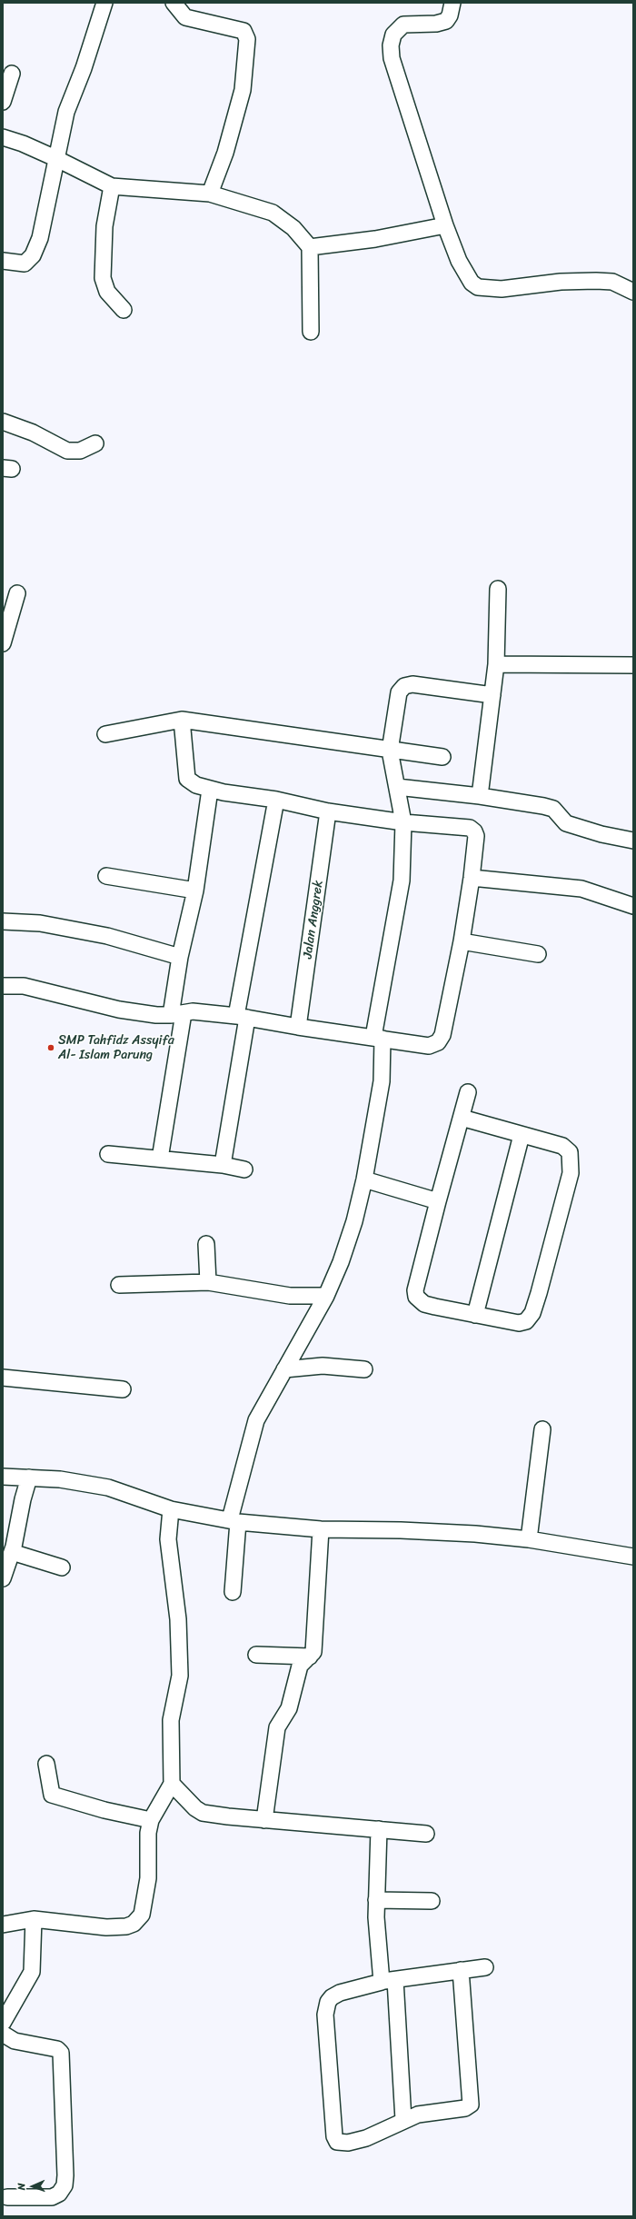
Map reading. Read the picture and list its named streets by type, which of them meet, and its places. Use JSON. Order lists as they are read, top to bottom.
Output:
{
  "streets": {
    "street": ["Jalan Anggrek"]
  },
  "places": ["SMP Tahfidz Assyifa Al- Islam Parung"],
  "north": "left"
}
